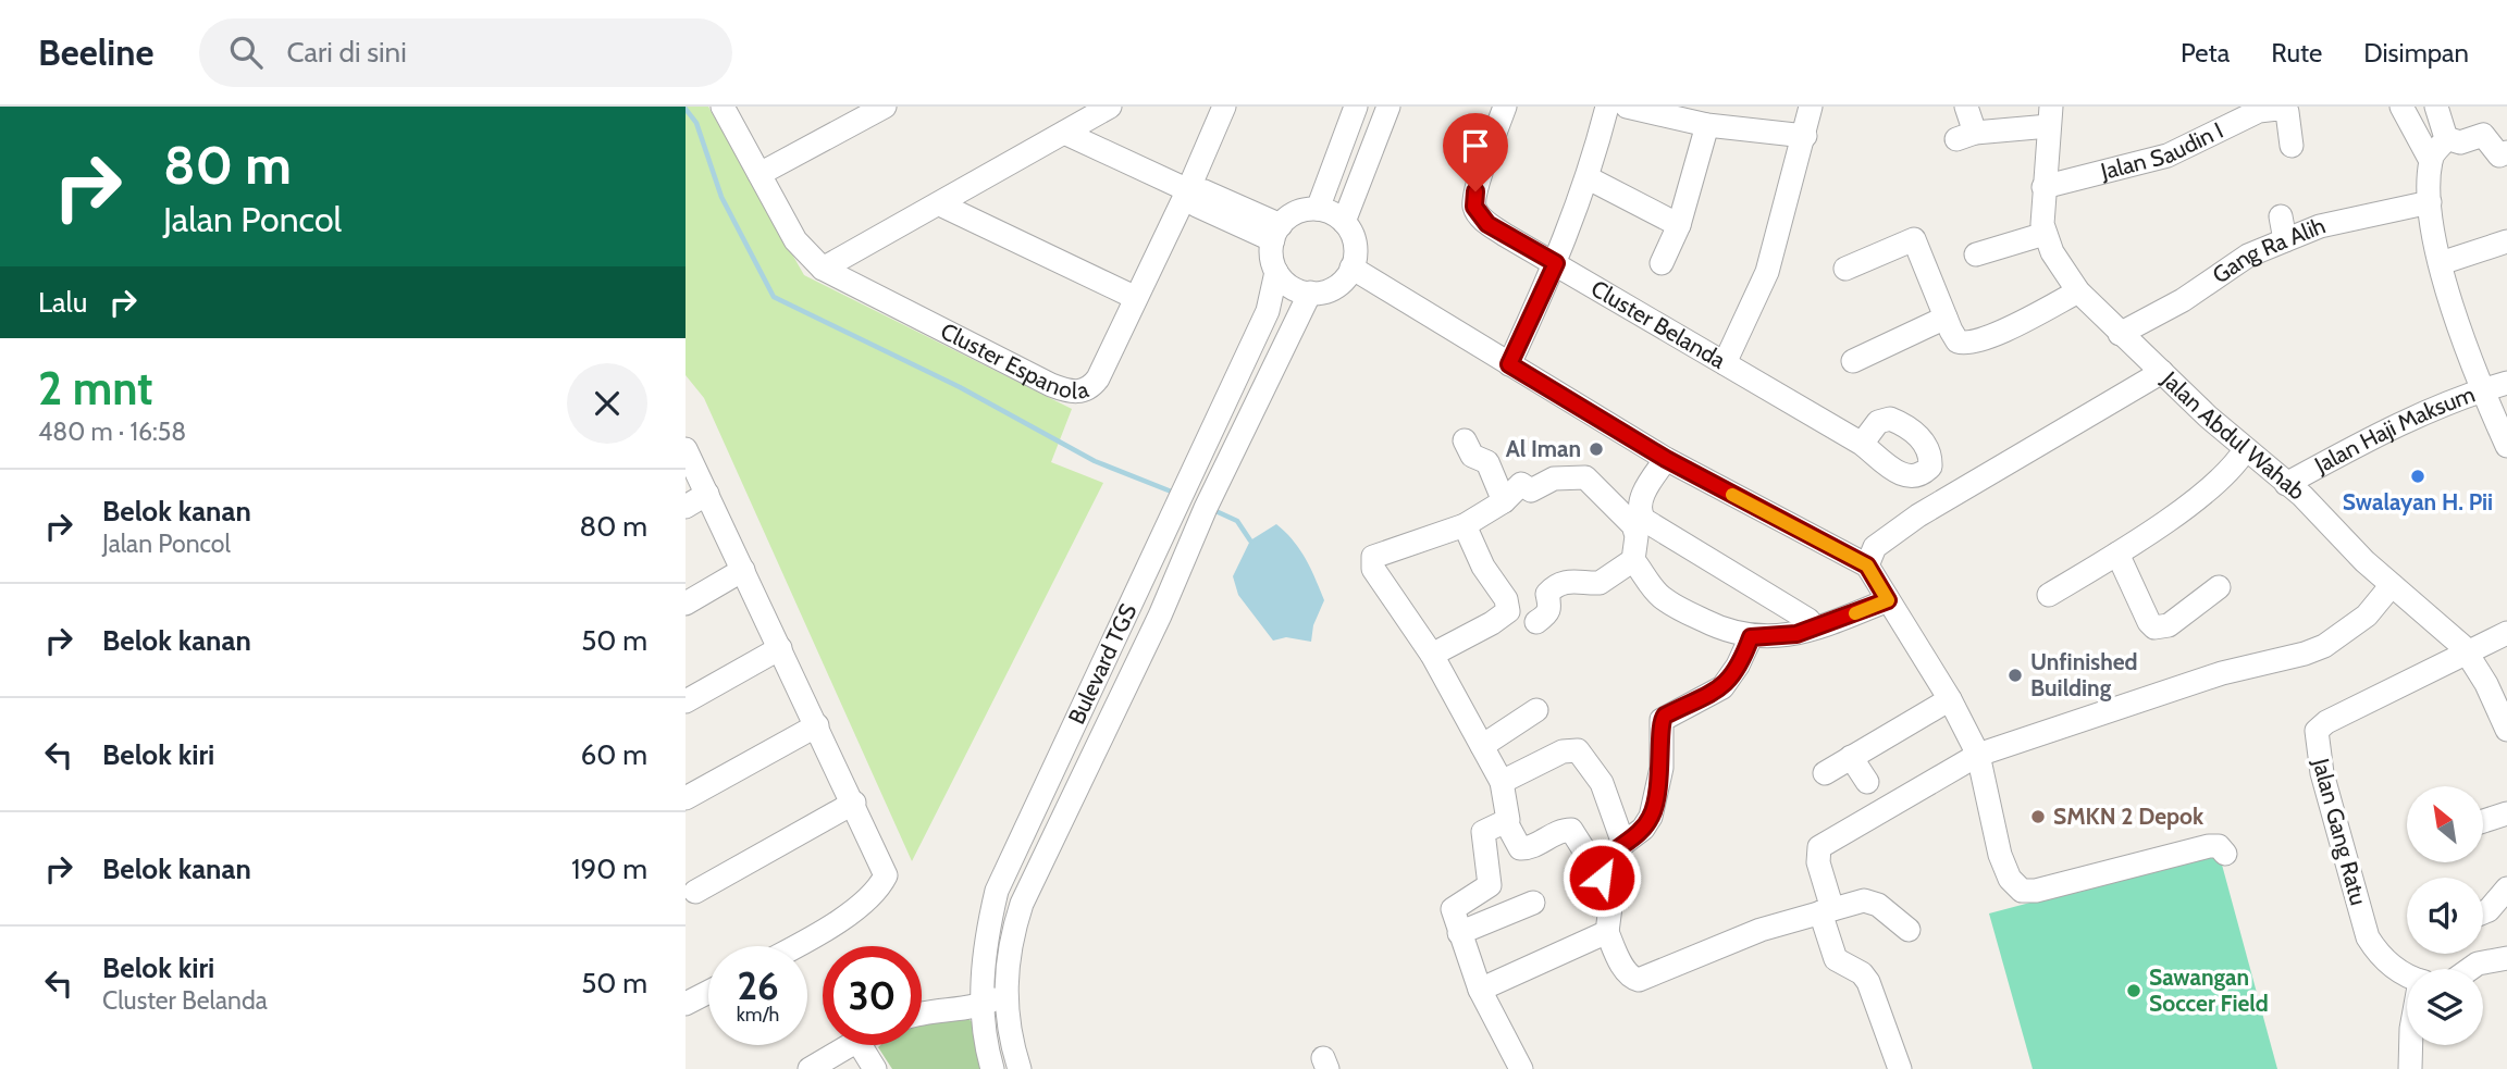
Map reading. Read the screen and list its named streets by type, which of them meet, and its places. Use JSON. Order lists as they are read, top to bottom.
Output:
{
  "streets": {
    "street": [
      "Jalan Saudin I",
      "Gang Ra Alih",
      "Cluster Belanda",
      "Cluster Espanola",
      "Jalan Haji Maksum",
      "Jalan Abdul Wahab",
      "Bulevard TGS",
      "Jalan Gang Ratu"
    ]
  },
  "crossings": [
    ["Jalan Saudin I", "Jalan Abdul Wahab"],
    ["Gang Ra Alih", "Jalan Abdul Wahab"],
    ["Jalan Haji Maksum", "Jalan Abdul Wahab"],
    ["Jalan Abdul Wahab", "Jalan Gang Ratu"]
  ],
  "places": [
    "Al Iman",
    "Swalayan H. Pii",
    "Unfinished Building",
    "SMKN 2 Depok",
    "Sawangan Soccer Field"
  ],
  "north": "top left",
  "page": {
    "header": "Beeline",
    "search": "Cari di sini",
    "nav": ["Peta", "Rute", "Disimpan"],
    "turn": ["80 m", "Jalan Poncol"],
    "then": "Lalu",
    "heading": ["2 mnt", "480 m · 16:58"],
    "list": [
      {
        "name": "Belok kanan",
        "note": "Jalan Poncol",
        "value": "80 m"
      },
      {
        "name": "Belok kanan",
        "value": "50 m"
      },
      {
        "name": "Belok kiri",
        "value": "60 m"
      },
      {
        "name": "Belok kanan",
        "value": "190 m"
      },
      {
        "name": "Belok kiri",
        "note": "Cluster Belanda",
        "value": "50 m"
      }
    ],
    "speed": "26 km/h",
    "limit": "30"
  }
}
